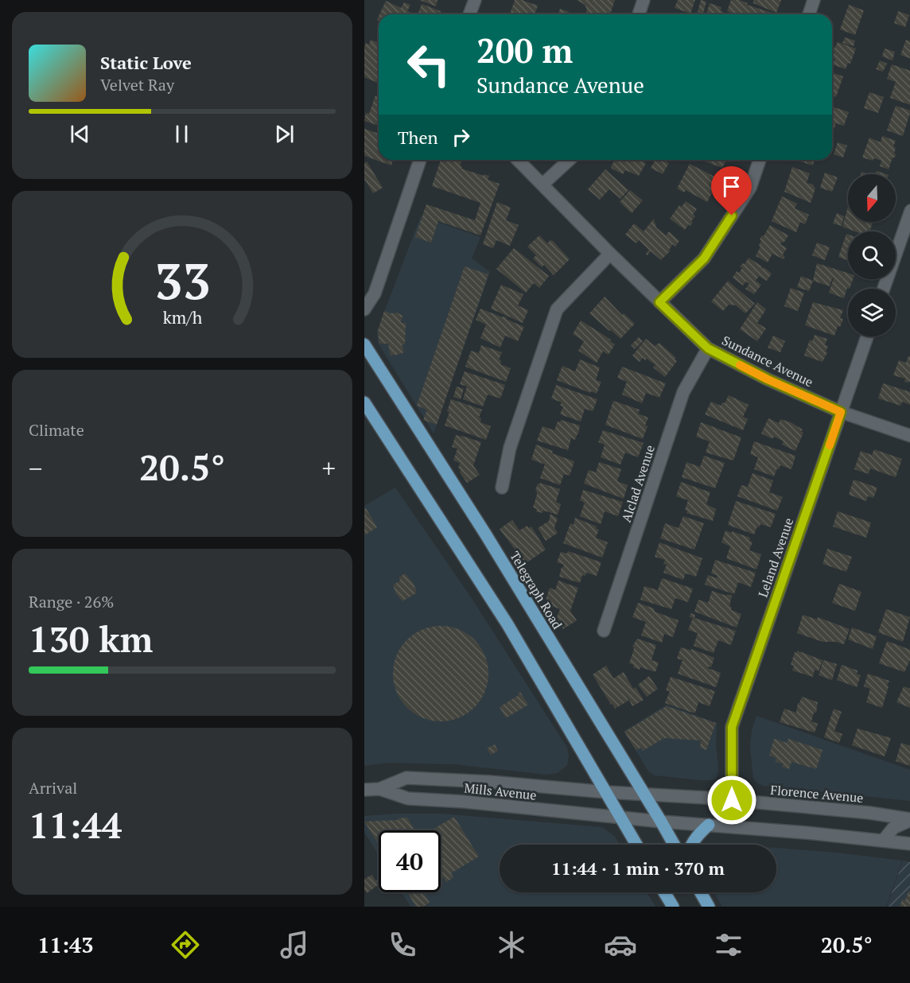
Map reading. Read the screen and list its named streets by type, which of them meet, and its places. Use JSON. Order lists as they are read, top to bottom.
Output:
{
  "streets": {
    "main road": ["Telegraph Road"],
    "street": [
      "Sundance Avenue",
      "Alclad Avenue",
      "Leland Avenue",
      "Mills Avenue",
      "Florence Avenue"
    ]
  },
  "crossings": [
    ["Sundance Avenue", "Alclad Avenue"],
    ["Sundance Avenue", "Leland Avenue"],
    ["Leland Avenue", "Florence Avenue"],
    ["Telegraph Road", "Florence Avenue"],
    ["Mills Avenue", "Florence Avenue"]
  ],
  "north": "bottom",
  "page": {
    "turn": ["200 m", "Sundance Avenue"],
    "song": ["Static Love", "Velvet Ray"],
    "then": "Then",
    "tile": [
      "Climate",
      ["Range · 26%", "130 km"],
      ["Arrival", "11:44"]
    ],
    "heat": ["−", "20.5°", "+"],
    "limit": "40",
    "trip": "11:44 · 1 min · 370 m",
    "tabs": ["11:43", "20.5°"],
    "gauge": ["33", "km/h"]
  }
}
